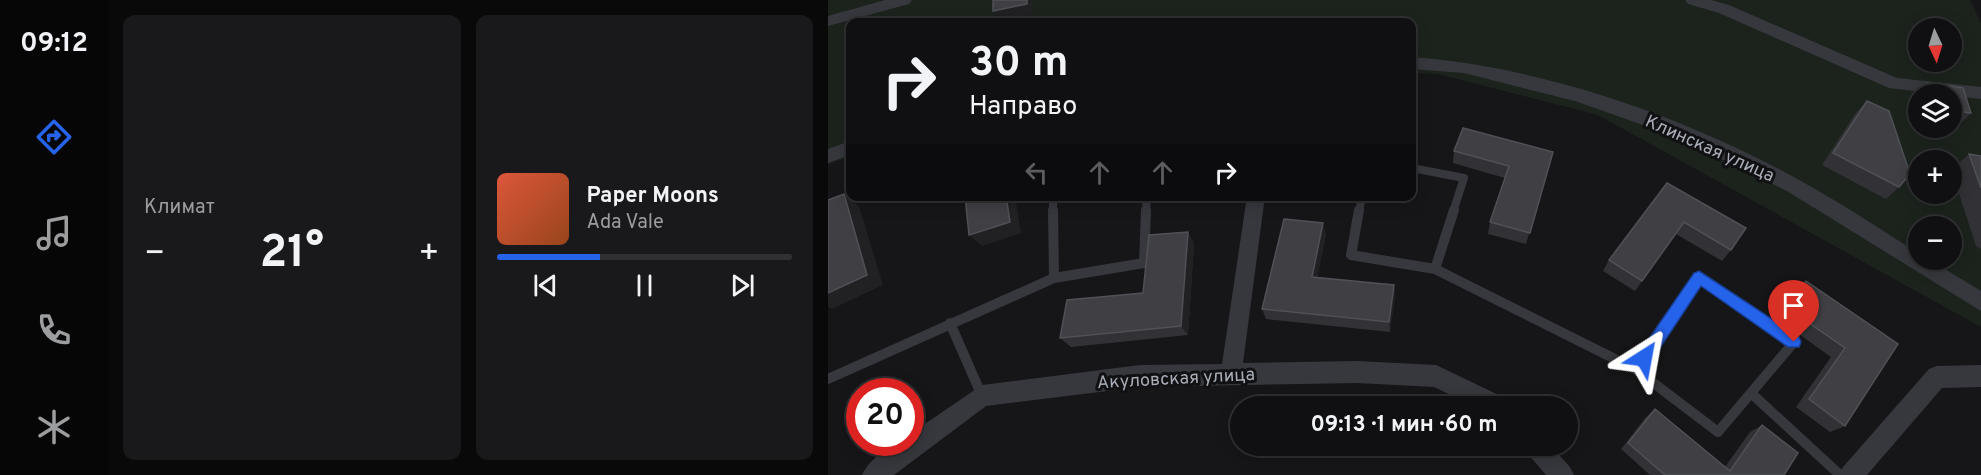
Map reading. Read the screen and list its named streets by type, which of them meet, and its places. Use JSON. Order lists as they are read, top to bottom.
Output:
{
  "streets": {
    "street": ["Клинская улица", "Акуловская улица"]
  },
  "north": "bottom",
  "page": {
    "tabs": "09:12",
    "tile": "Климат",
    "map_buttons": ["+", "−"],
    "turn": ["30 m", "Направо"],
    "song": ["Paper Moons", "Ada Vale"],
    "heat": ["−", "21°", "+"],
    "limit": "20",
    "trip": "09:13 · 1 мин · 60 m"
  }
}
